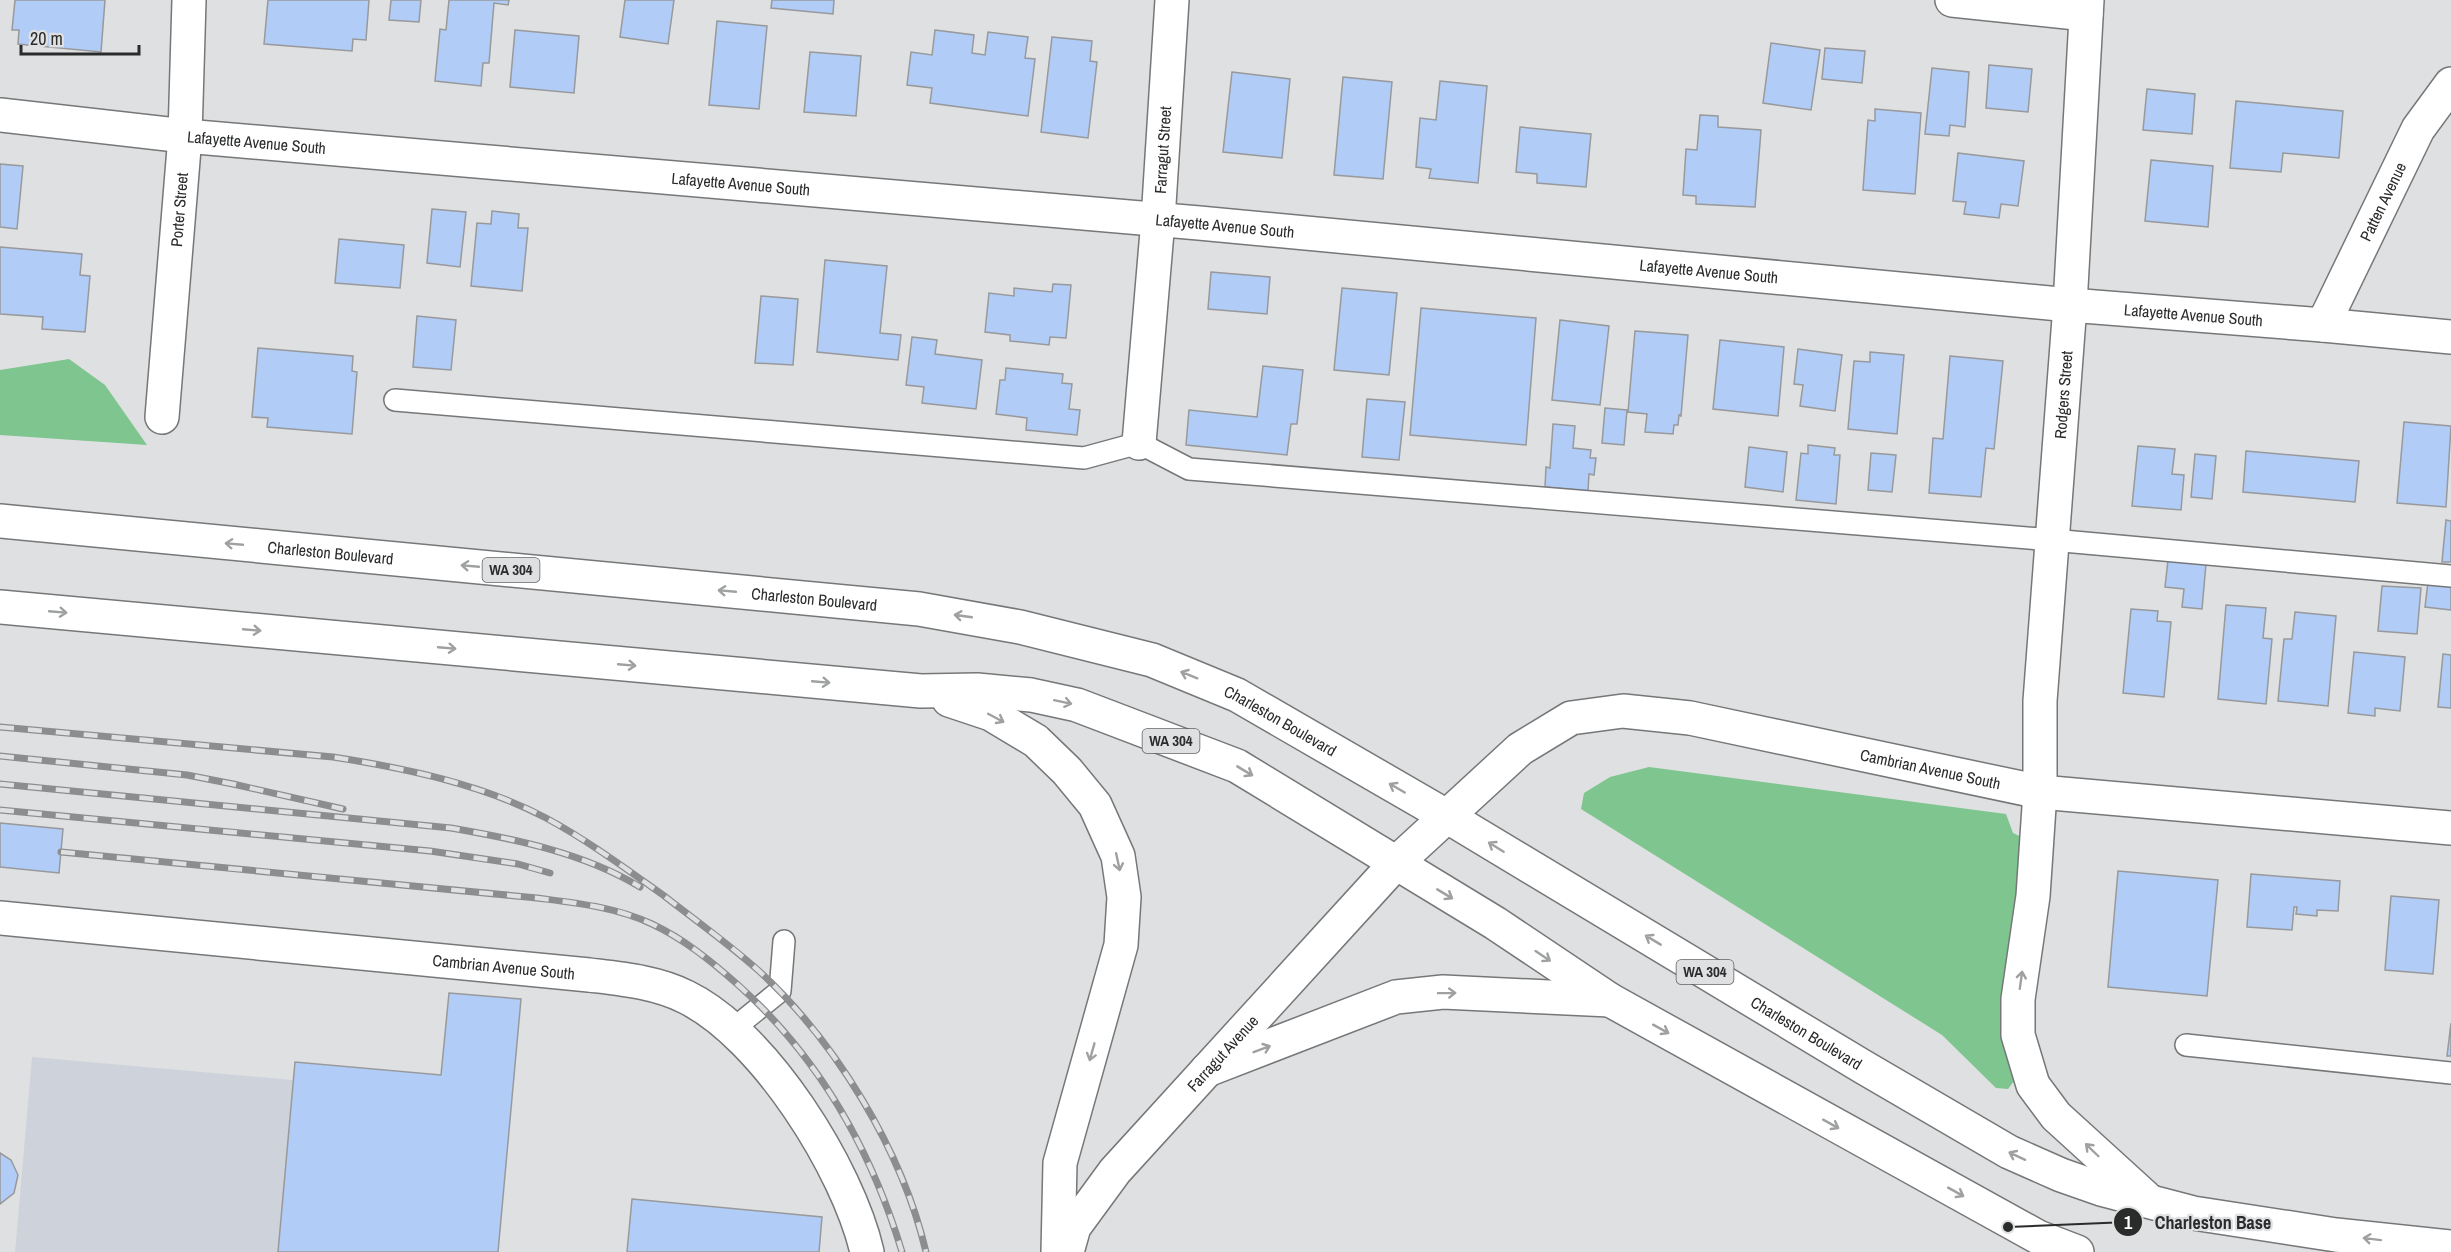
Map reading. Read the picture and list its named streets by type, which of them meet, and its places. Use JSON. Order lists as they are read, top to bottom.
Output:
{
  "streets": {
    "main road": [
      "Lafayette Avenue South",
      "Farragut Street",
      "Patten Avenue",
      "Porter Street",
      "Rodgers Street",
      "Charleston Boulevard",
      "WA 304",
      "Cambrian Avenue South",
      "Farragut Avenue"
    ]
  },
  "crossings": [
    ["Lafayette Avenue South", "Farragut Street"],
    ["Lafayette Avenue South", "Patten Avenue"],
    ["Lafayette Avenue South", "Porter Street"],
    ["Lafayette Avenue South", "Rodgers Street"],
    ["Rodgers Street", "Charleston Boulevard"],
    ["Rodgers Street", "Cambrian Avenue South"],
    ["Charleston Boulevard", "Cambrian Avenue South"],
    ["WA 304", "Farragut Avenue"]
  ],
  "places": ["Charleston Base"],
  "scale_bar": "20 m"
}
